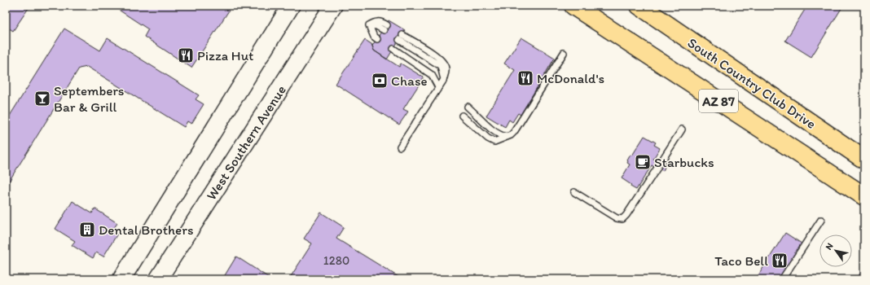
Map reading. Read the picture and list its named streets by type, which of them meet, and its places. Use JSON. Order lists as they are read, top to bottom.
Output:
{
  "streets": {
    "main road": ["South Country Club Drive", "AZ 87", "West Southern Avenue"]
  },
  "places": {
    "restaurant": ["Pizza Hut", "McDonald's", "Taco Bell"],
    "bank": ["Chase"],
    "bar": ["Septembers Bar & Grill"],
    "cafe": ["Starbucks"],
    "building": ["Dental Brothers"]
  },
  "house_numbers": ["1280"],
  "north": "top left"
}
